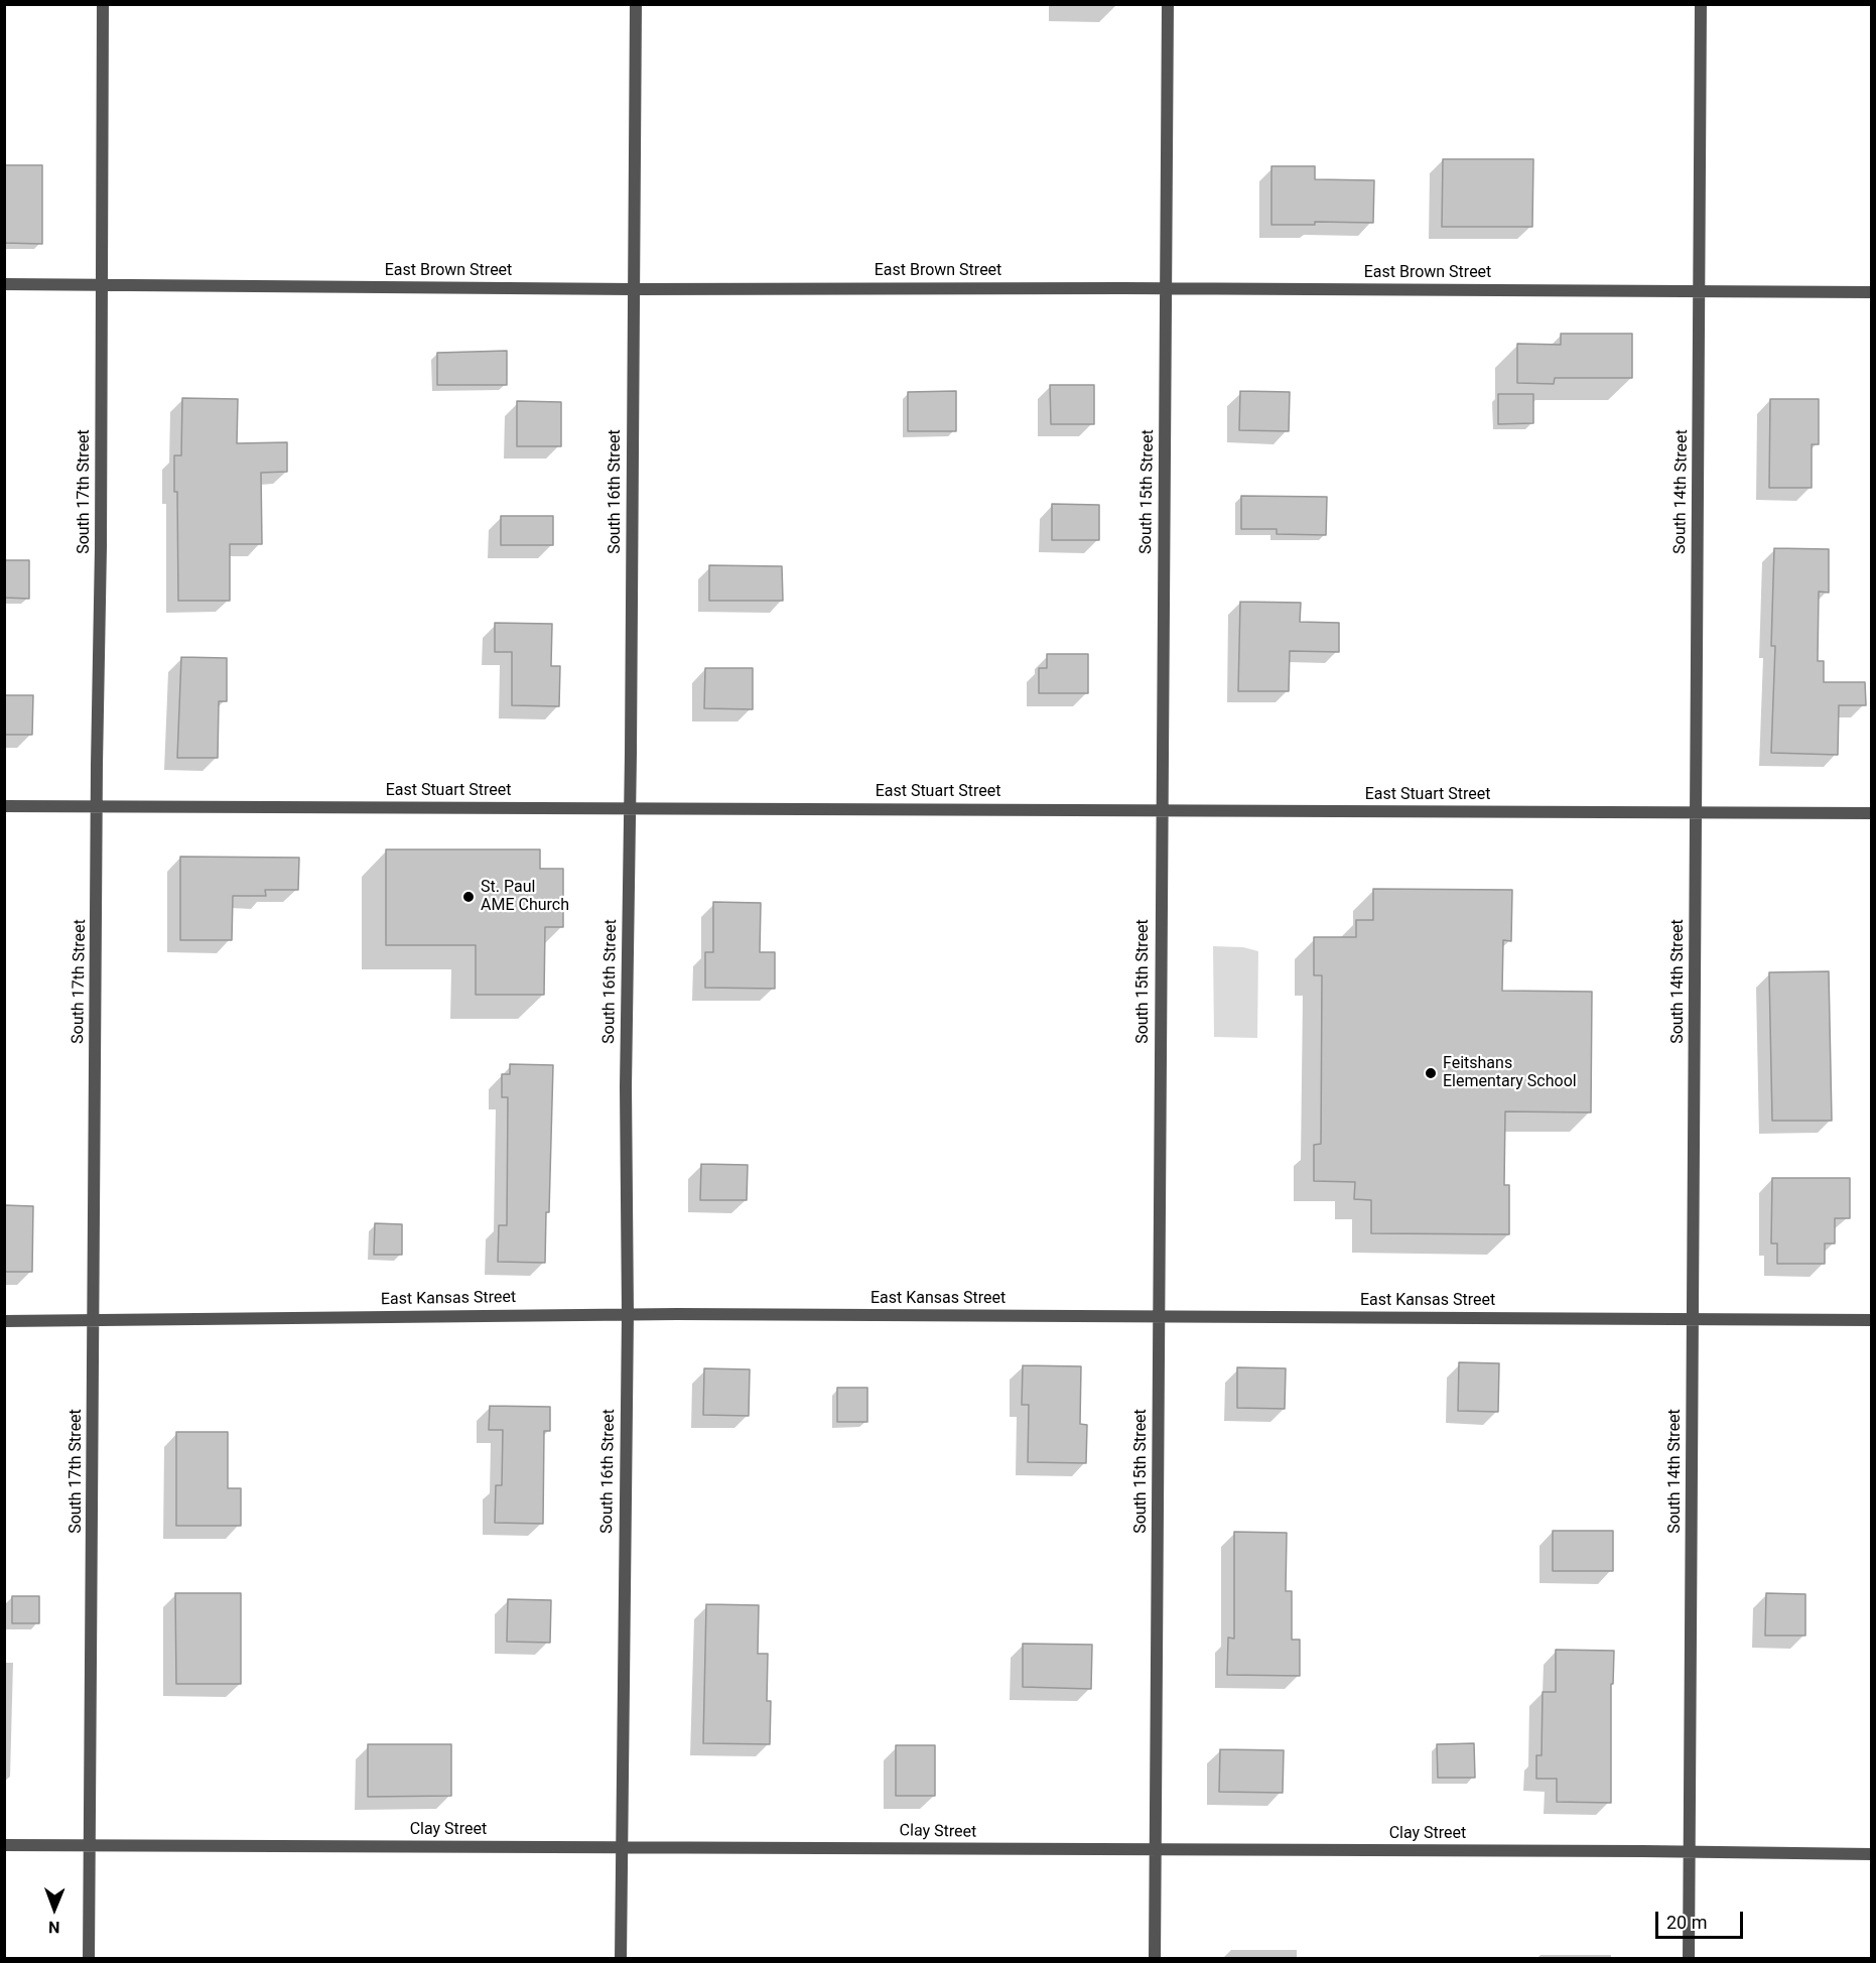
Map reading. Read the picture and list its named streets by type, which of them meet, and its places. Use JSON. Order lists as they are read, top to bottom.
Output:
{
  "streets": {
    "street": [
      "East Brown Street",
      "South 17th Street",
      "South 16th Street",
      "South 15th Street",
      "South 14th Street",
      "East Stuart Street",
      "East Kansas Street",
      "Clay Street"
    ]
  },
  "crossings": [
    ["East Brown Street", "South 17th Street"],
    ["East Brown Street", "South 16th Street"],
    ["East Brown Street", "South 15th Street"],
    ["East Brown Street", "South 14th Street"],
    ["South 17th Street", "East Stuart Street"],
    ["South 17th Street", "East Kansas Street"],
    ["South 17th Street", "Clay Street"],
    ["South 16th Street", "East Stuart Street"],
    ["South 16th Street", "East Kansas Street"],
    ["South 16th Street", "Clay Street"],
    ["South 15th Street", "East Stuart Street"],
    ["South 15th Street", "East Kansas Street"],
    ["South 15th Street", "Clay Street"],
    ["South 14th Street", "East Stuart Street"],
    ["South 14th Street", "East Kansas Street"],
    ["South 14th Street", "Clay Street"]
  ],
  "places": ["St. Paul AME Church", "Feitshans Elementary School"],
  "scale_bar": "20 m",
  "north": "bottom"
}
